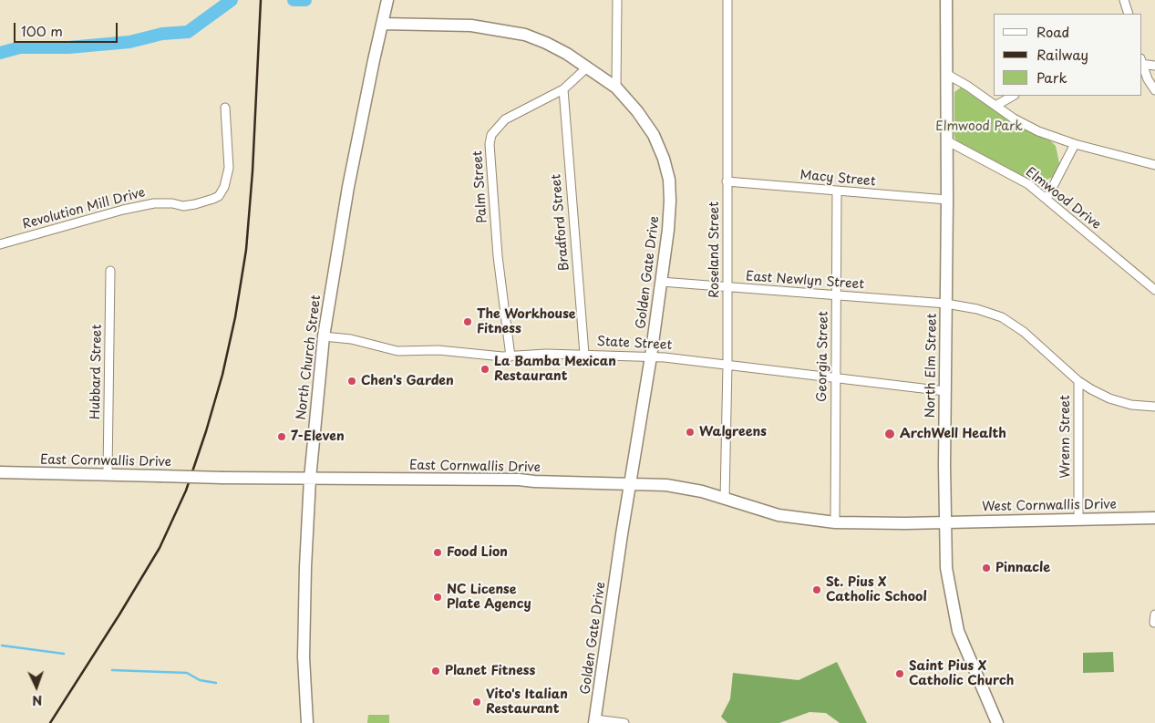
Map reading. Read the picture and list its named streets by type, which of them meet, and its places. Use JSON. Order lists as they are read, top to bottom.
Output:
{
  "streets": {
    "main road": [
      "Golden Gate Drive",
      "North Church Street",
      "North Elm Street",
      "East Cornwallis Drive",
      "West Cornwallis Drive"
    ],
    "street": [
      "Macy Street",
      "Palm Street",
      "Elmwood Drive",
      "Revolution Mill Drive",
      "Bradford Street",
      "Roseland Street",
      "East Newlyn Street",
      "State Street",
      "Georgia Street",
      "Hubbard Street",
      "Wrenn Street"
    ]
  },
  "crossings": [
    ["Macy Street", "Roseland Street"],
    ["Macy Street", "Georgia Street"],
    ["Macy Street", "North Elm Street"],
    ["Palm Street", "Bradford Street"],
    ["Palm Street", "Golden Gate Drive"],
    ["Palm Street", "State Street"],
    ["Elmwood Drive", "North Elm Street"],
    ["Bradford Street", "State Street"],
    ["Roseland Street", "East Newlyn Street"],
    ["Roseland Street", "State Street"],
    ["Roseland Street", "East Cornwallis Drive"],
    ["Golden Gate Drive", "East Newlyn Street"],
    ["Golden Gate Drive", "State Street"],
    ["Golden Gate Drive", "North Church Street"],
    ["Golden Gate Drive", "East Cornwallis Drive"],
    ["East Newlyn Street", "Georgia Street"],
    ["East Newlyn Street", "North Elm Street"],
    ["East Newlyn Street", "Wrenn Street"],
    ["State Street", "Georgia Street"],
    ["State Street", "North Church Street"],
    ["State Street", "North Elm Street"],
    ["Georgia Street", "East Cornwallis Drive"],
    ["North Church Street", "East Cornwallis Drive"],
    ["North Elm Street", "East Cornwallis Drive"],
    ["North Elm Street", "West Cornwallis Drive"],
    ["Hubbard Street", "East Cornwallis Drive"],
    ["Wrenn Street", "West Cornwallis Drive"],
    ["East Cornwallis Drive", "West Cornwallis Drive"]
  ],
  "parks": ["Elmwood Park"],
  "places": [
    "The Workhouse Fitness",
    "La Bamba Mexican Restaurant",
    "Chen's Garden",
    "Walgreens",
    "ArchWell Health",
    "7-Eleven",
    "Food Lion",
    "Pinnacle",
    "St. Pius X Catholic School",
    "NC License Plate Agency",
    "Planet Fitness",
    "Saint Pius X Catholic Church",
    "Vito's Italian Restaurant"
  ],
  "legend": ["Road", "Railway", "Park"],
  "scale_bar": "100 m",
  "north": "bottom"
}
